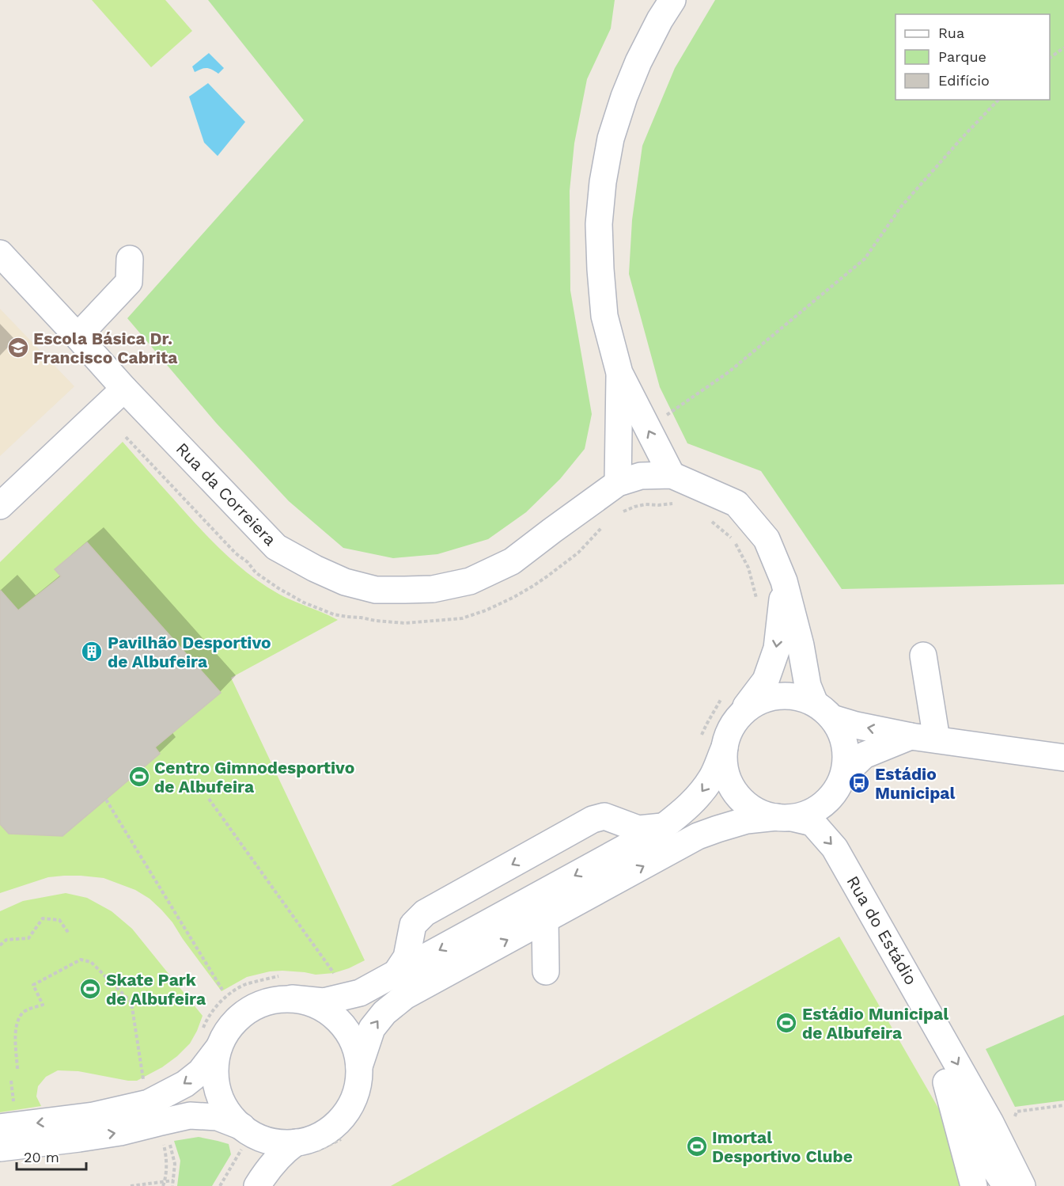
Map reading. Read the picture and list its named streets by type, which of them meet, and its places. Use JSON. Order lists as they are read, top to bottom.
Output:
{
  "streets": {
    "street": ["Rua da Correiera", "Rua do Estádio"]
  },
  "crossings": [
    ["Rua da Correiera", "Rua do Estádio"]
  ],
  "places": {
    "school or university": ["Escola Básica Dr. Francisco Cabrita"],
    "building": ["Pavilhão Desportivo de Albufeira"],
    "sports": [
      "Centro Gimnodesportivo de Albufeira",
      "Skate Park de Albufeira",
      "Estádio Municipal de Albufeira",
      "Imortal Desportivo Clube"
    ],
    "bus stop": ["Estádio Municipal"]
  },
  "legend": ["Rua", "Parque", "Edifício"],
  "scale_bar": "20 m"
}
